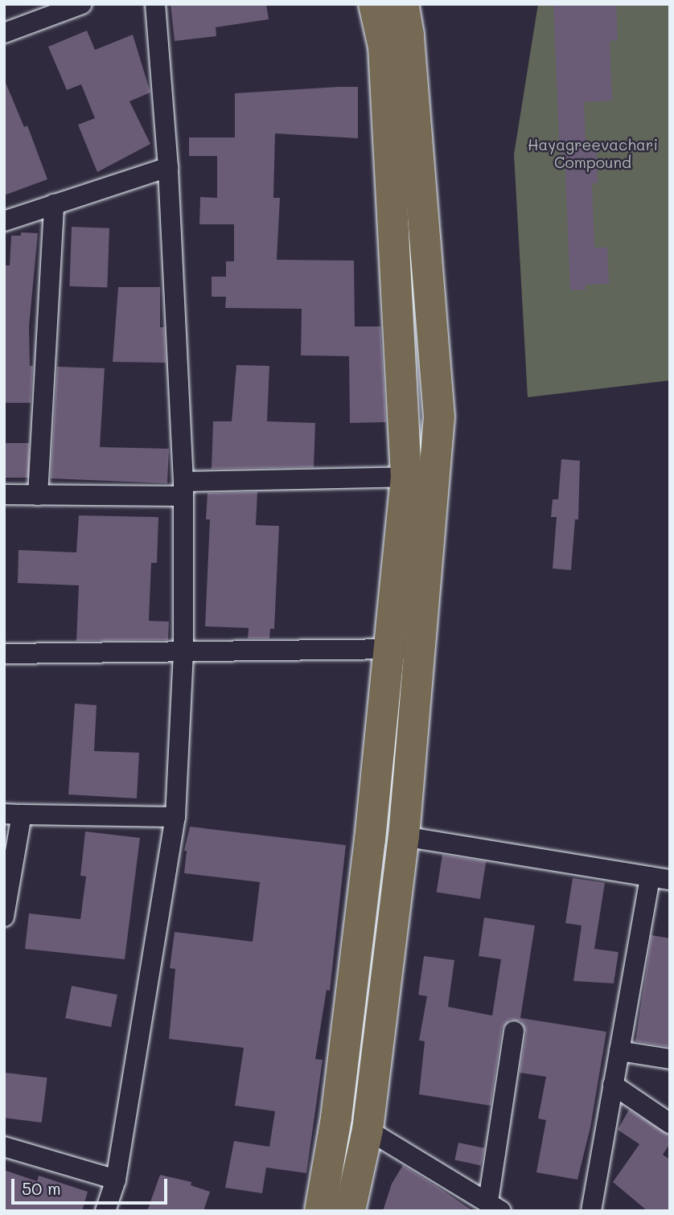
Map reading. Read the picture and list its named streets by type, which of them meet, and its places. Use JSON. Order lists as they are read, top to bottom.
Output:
{
  "parks": ["Hayagreevachari Compound"],
  "scale_bar": "50 m"
}
